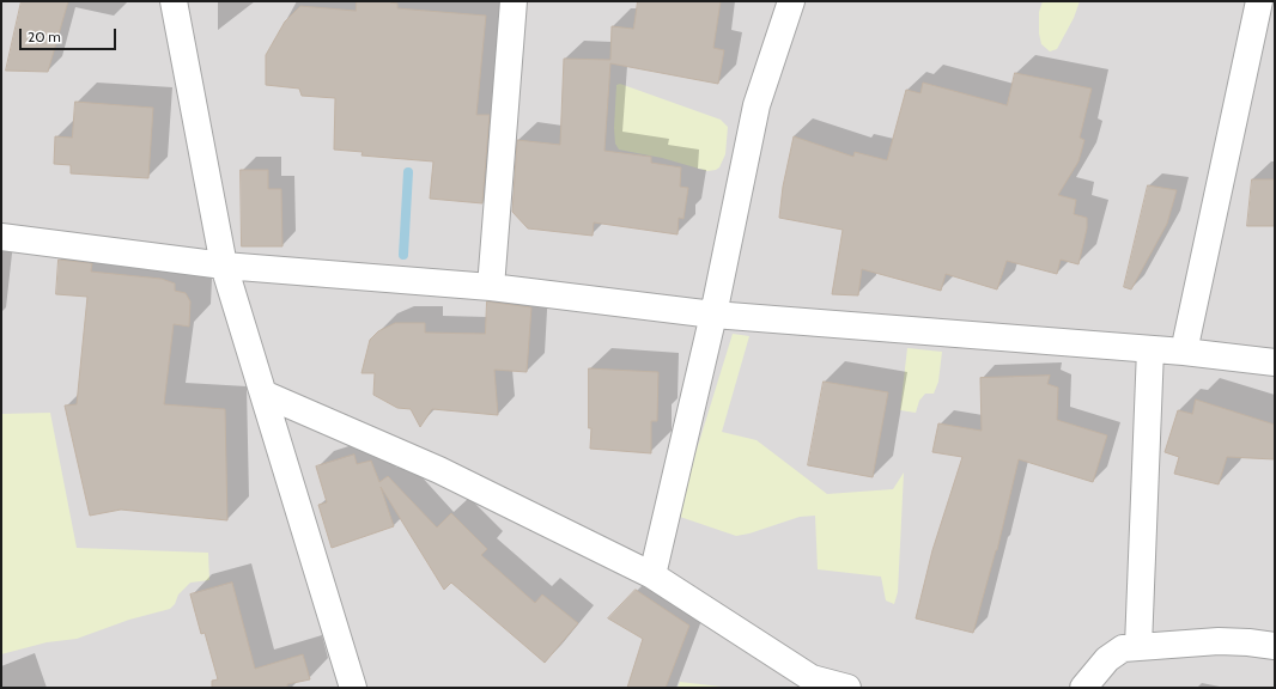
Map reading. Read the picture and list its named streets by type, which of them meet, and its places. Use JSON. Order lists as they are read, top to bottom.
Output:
{
  "scale_bar": "20 m"
}
